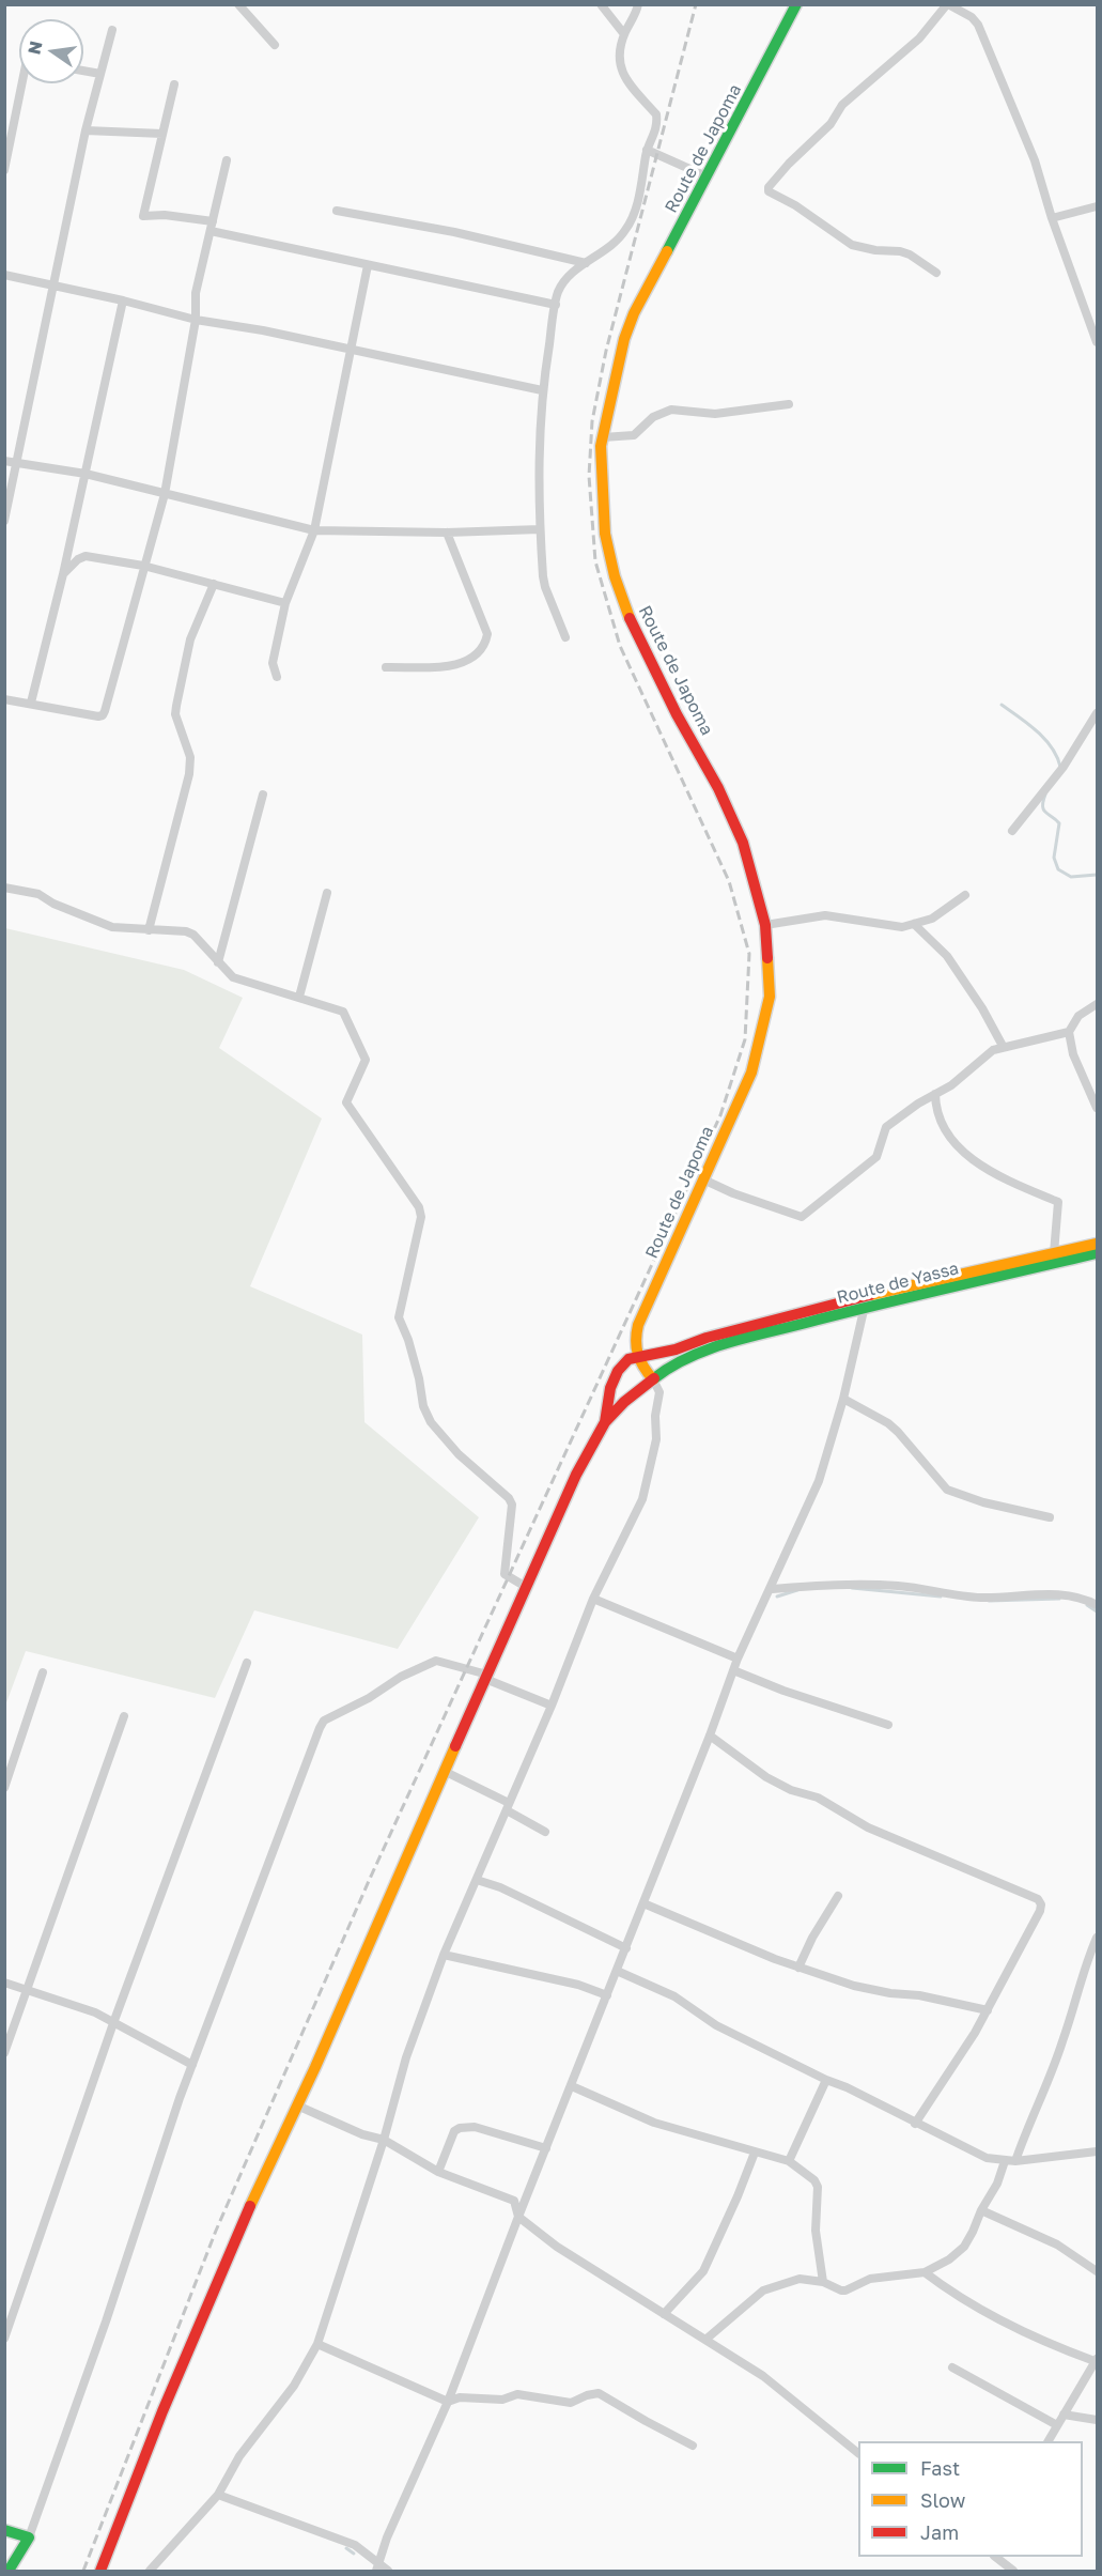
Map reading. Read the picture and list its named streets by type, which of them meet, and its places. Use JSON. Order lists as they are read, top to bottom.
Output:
{
  "streets": {
    "main road": ["Route de Japoma", "Route de Yassa"]
  },
  "crossings": [
    ["Route de Japoma", "Route de Yassa"]
  ],
  "legend": ["Fast", "Slow", "Jam"],
  "north": "left"
}
